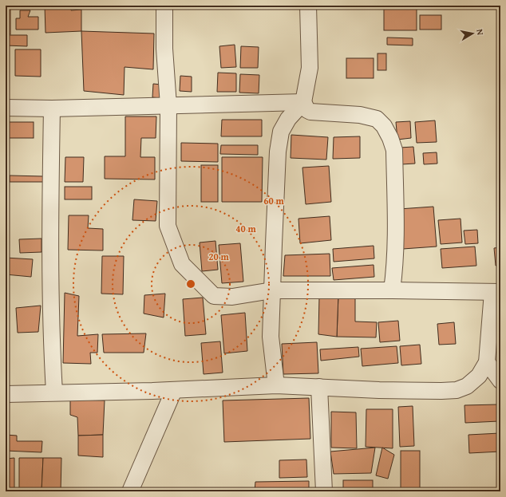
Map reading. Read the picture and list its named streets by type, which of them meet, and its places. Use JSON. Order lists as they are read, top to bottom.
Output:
{
  "north": "right",
  "rings": ["60 m", "40 m", "20 m"]
}
